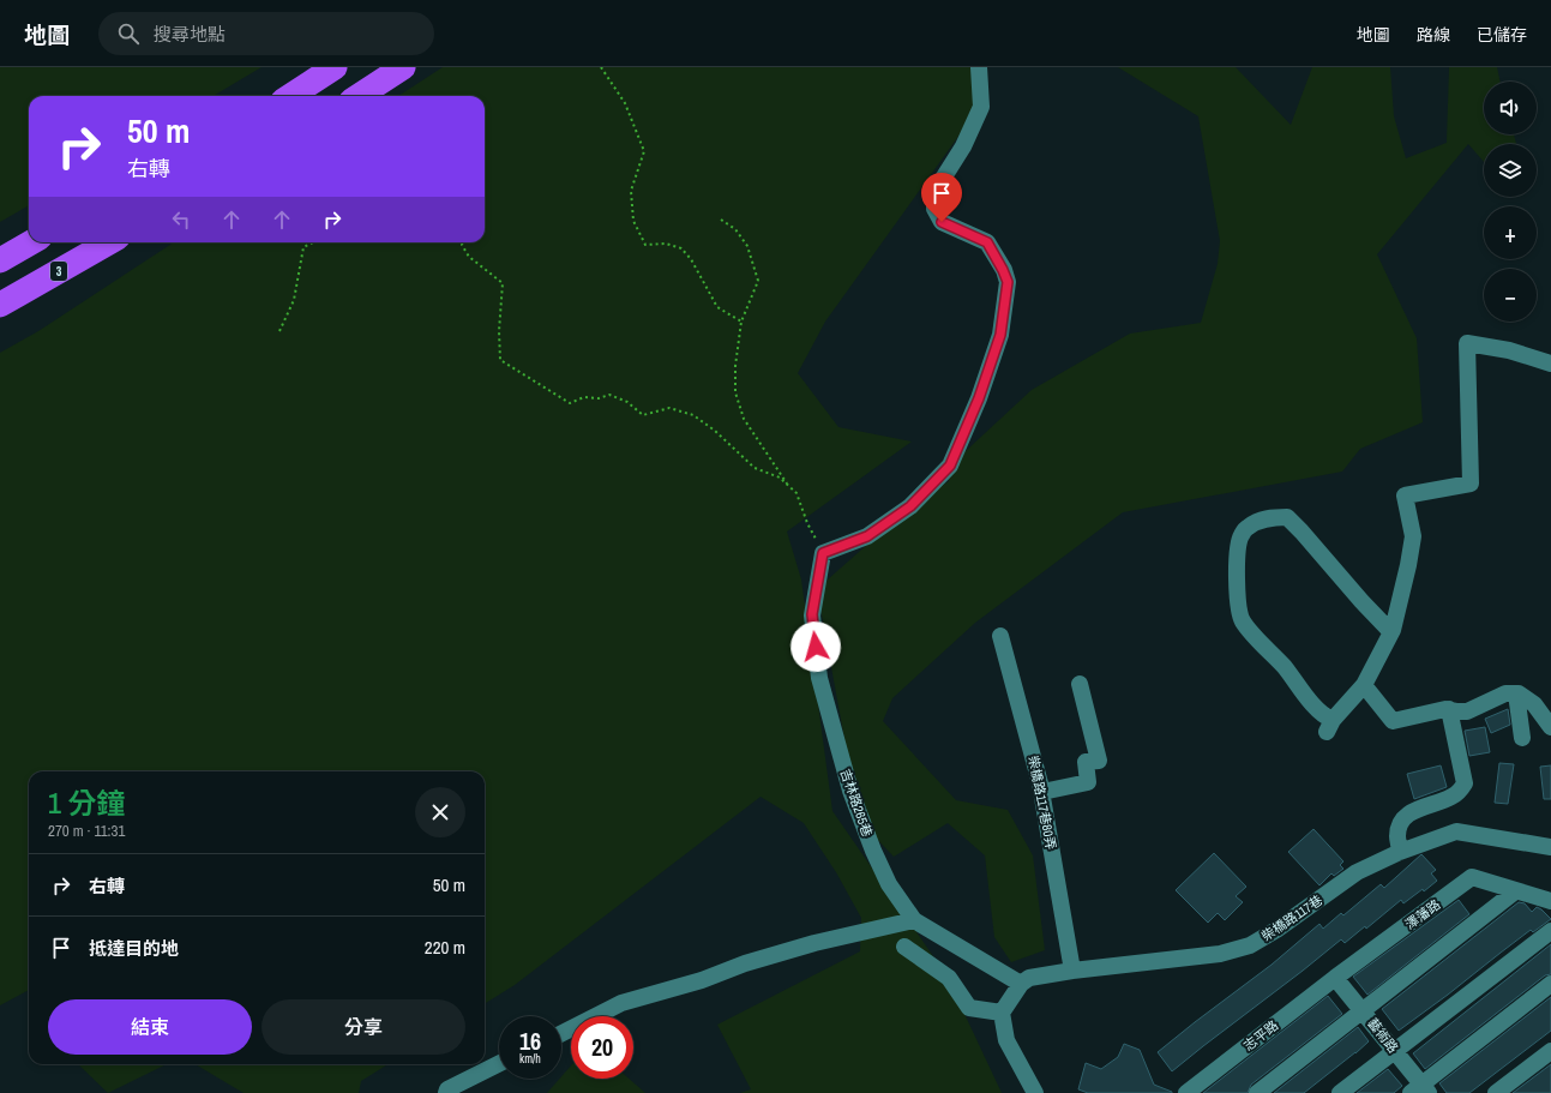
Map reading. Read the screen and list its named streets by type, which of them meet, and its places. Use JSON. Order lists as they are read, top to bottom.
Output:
{
  "streets": {
    "highway": ["3"],
    "street": [
      "吉林路265巷",
      "柴橋路117巷80弄",
      "澤藩路",
      "柴橋路117巷",
      "志平路",
      "藝術路"
    ]
  },
  "crossings": [
    ["吉林路265巷", "柴橋路117巷"],
    ["柴橋路117巷80弄", "柴橋路117巷"],
    ["澤藩路", "志平路"],
    ["澤藩路", "藝術路"],
    ["志平路", "藝術路"]
  ],
  "page": {
    "header": "地圖",
    "search": "搜尋地點",
    "nav": ["地圖", "路線", "已儲存"],
    "map_buttons": ["+", "−"],
    "turn": ["50 m", "右轉"],
    "heading": ["1 分鐘", "270 m · 11:31"],
    "list": [
      {
        "name": "右轉",
        "value": "50 m"
      },
      {
        "name": "抵達目的地",
        "value": "220 m"
      }
    ],
    "buttons": ["結束", "分享"],
    "speed": "16 km/h",
    "limit": "20"
  }
}
